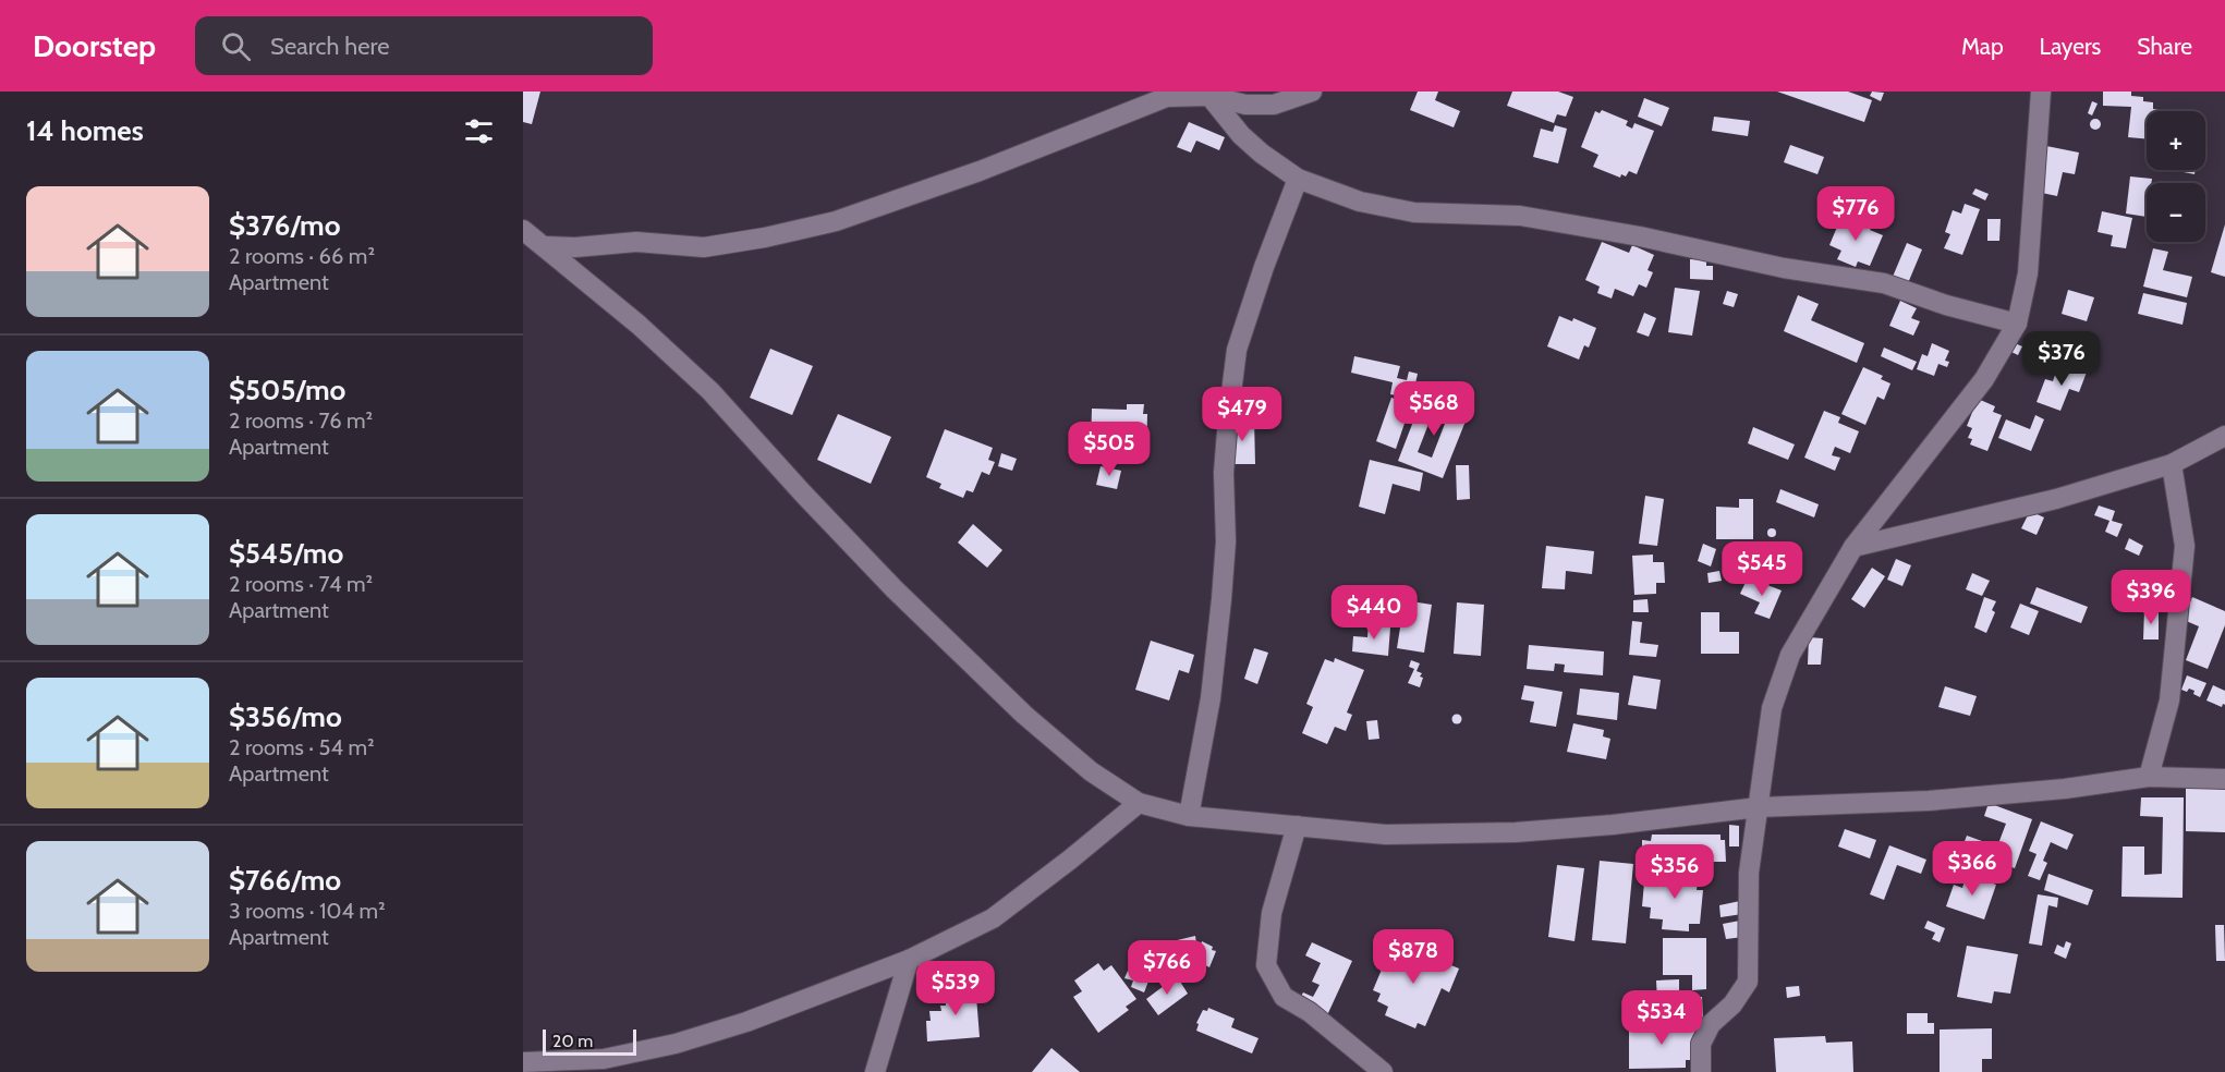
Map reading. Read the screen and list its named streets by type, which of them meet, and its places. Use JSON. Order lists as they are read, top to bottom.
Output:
{
  "scale_bar": "20 m",
  "page": {
    "header": "Doorstep",
    "search": "Search here",
    "nav": ["Map", "Layers", "Share"],
    "heading": "14 homes",
    "map_buttons": ["+", "−"],
    "list": [
      {
        "name": "$376/mo",
        "note": "2 rooms · 66 m² · Apartment"
      },
      {
        "name": "$505/mo",
        "note": "2 rooms · 76 m² · Apartment"
      },
      {
        "name": "$545/mo",
        "note": "2 rooms · 74 m² · Apartment"
      },
      {
        "name": "$356/mo",
        "note": "2 rooms · 54 m² · Apartment"
      },
      {
        "name": "$766/mo",
        "note": "3 rooms · 104 m² · Apartment"
      }
    ],
    "price": [
      "$776",
      "$376",
      "$568",
      "$479",
      "$505",
      "$545",
      "$396",
      "$440",
      "$366",
      "$356",
      "$878",
      "$766",
      "$539",
      "$534"
    ],
    "scale": "20 m"
  }
}
